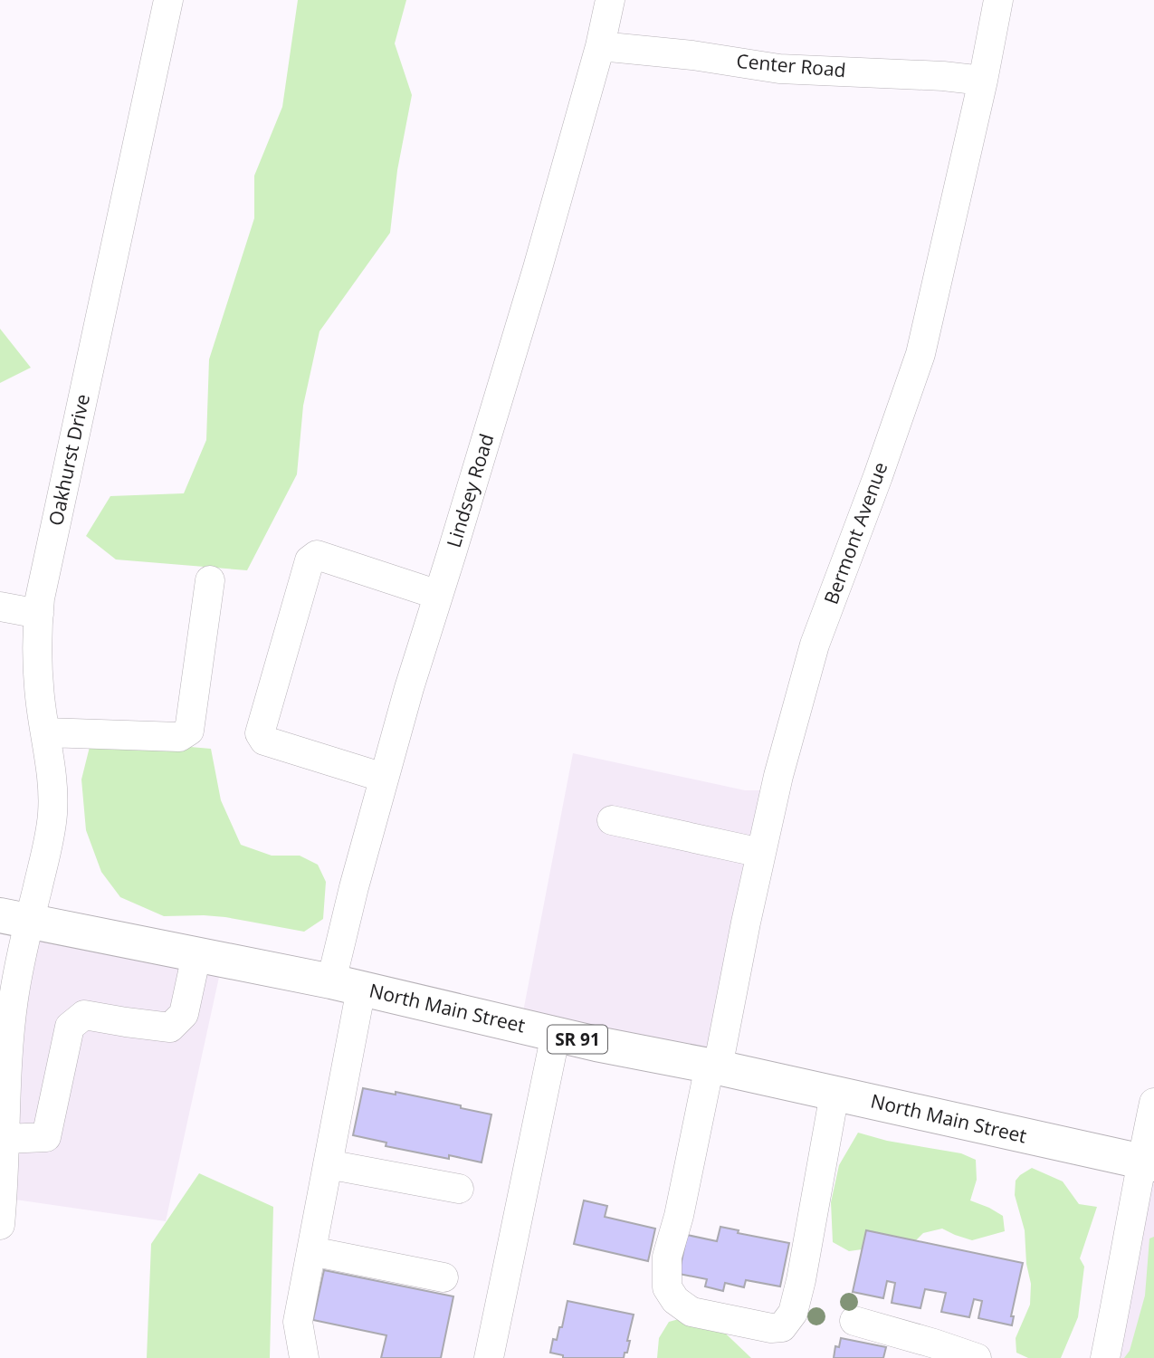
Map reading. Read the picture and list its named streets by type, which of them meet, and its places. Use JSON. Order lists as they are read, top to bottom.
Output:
{
  "streets": {
    "main road": ["North Main Street", "SR 91"],
    "street": [
      "Center Road",
      "Oakhurst Drive",
      "Lindsey Road",
      "Bermont Avenue"
    ]
  },
  "crossings": [
    ["Center Road", "Lindsey Road"],
    ["Center Road", "Bermont Avenue"],
    ["Oakhurst Drive", "North Main Street"],
    ["Lindsey Road", "North Main Street"],
    ["Bermont Avenue", "North Main Street"]
  ]
}
